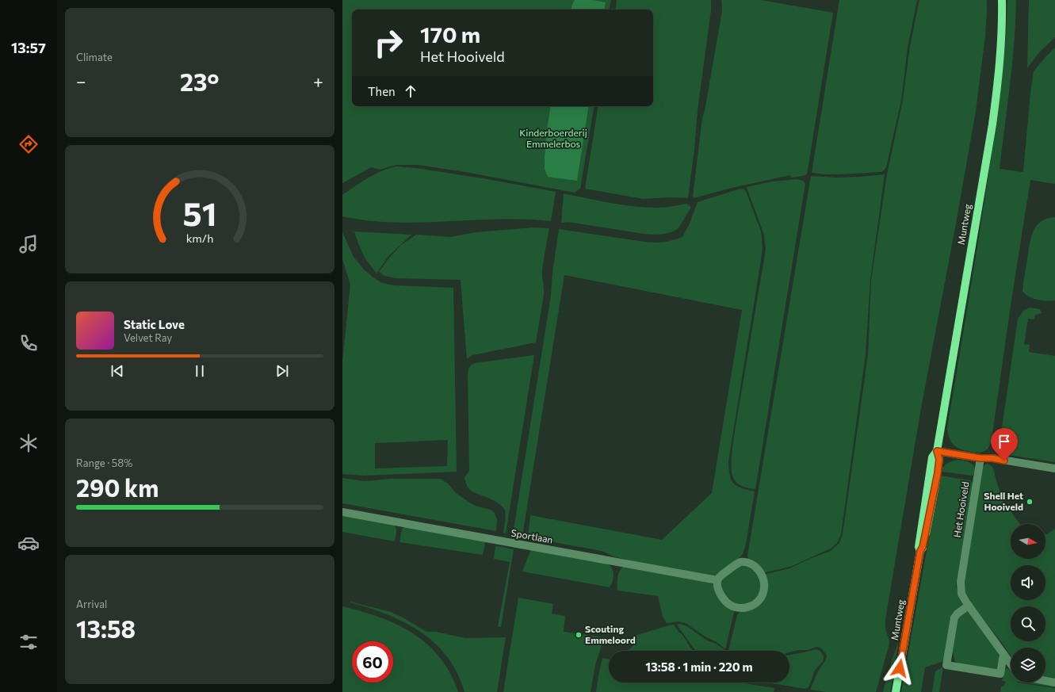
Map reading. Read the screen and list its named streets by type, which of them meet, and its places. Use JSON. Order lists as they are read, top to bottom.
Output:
{
  "streets": {
    "main road": ["Muntweg"],
    "street": ["Het Hooiveld", "Sportlaan"]
  },
  "parks": ["Kinderboerderij Emmelerbos"],
  "places": ["Shell Het Hooiveld", "Scouting Emmeloord"],
  "north": "right",
  "page": {
    "tabs": "13:57",
    "tile": [
      "Climate",
      ["Range · 58%", "290 km"],
      ["Arrival", "13:58"]
    ],
    "turn": ["170 m", "Het Hooiveld"],
    "heat": ["−", "23°", "+"],
    "then": "Then",
    "song": ["Static Love", "Velvet Ray"],
    "limit": "60",
    "trip": "13:58 · 1 min · 220 m",
    "gauge": ["51", "km/h"]
  }
}
